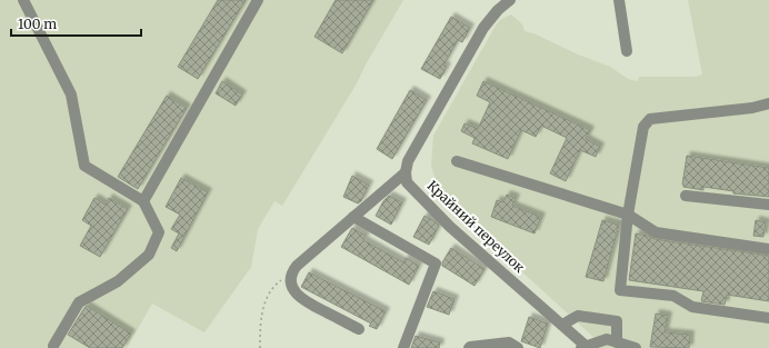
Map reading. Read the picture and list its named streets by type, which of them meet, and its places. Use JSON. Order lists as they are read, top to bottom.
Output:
{
  "streets": {
    "street": ["Крайний переулок"]
  },
  "scale_bar": "100 m"
}
